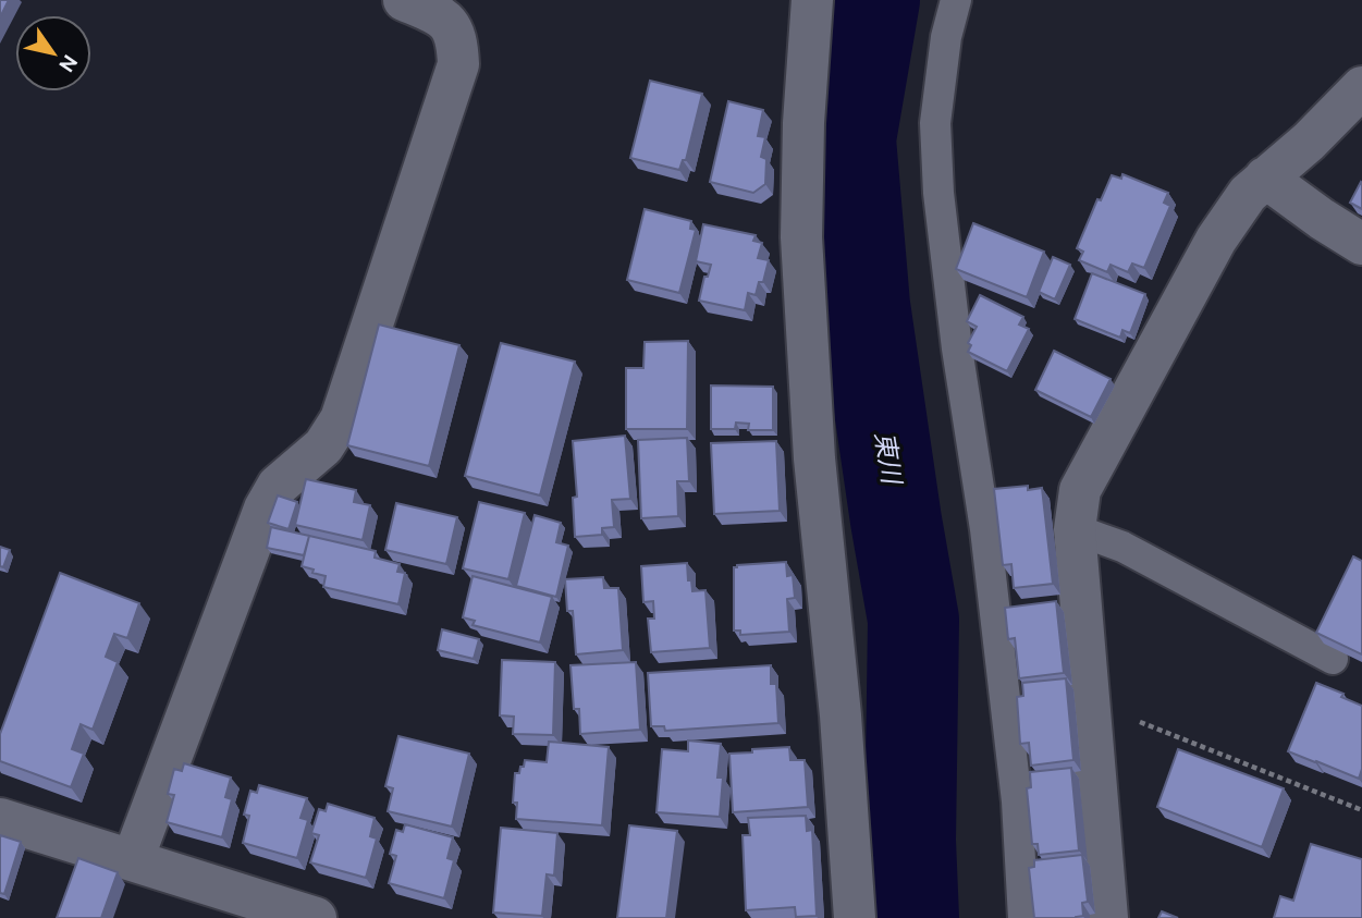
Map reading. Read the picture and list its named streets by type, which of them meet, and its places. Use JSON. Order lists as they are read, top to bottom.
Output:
{
  "water": ["東川"],
  "north": "bottom right"
}
